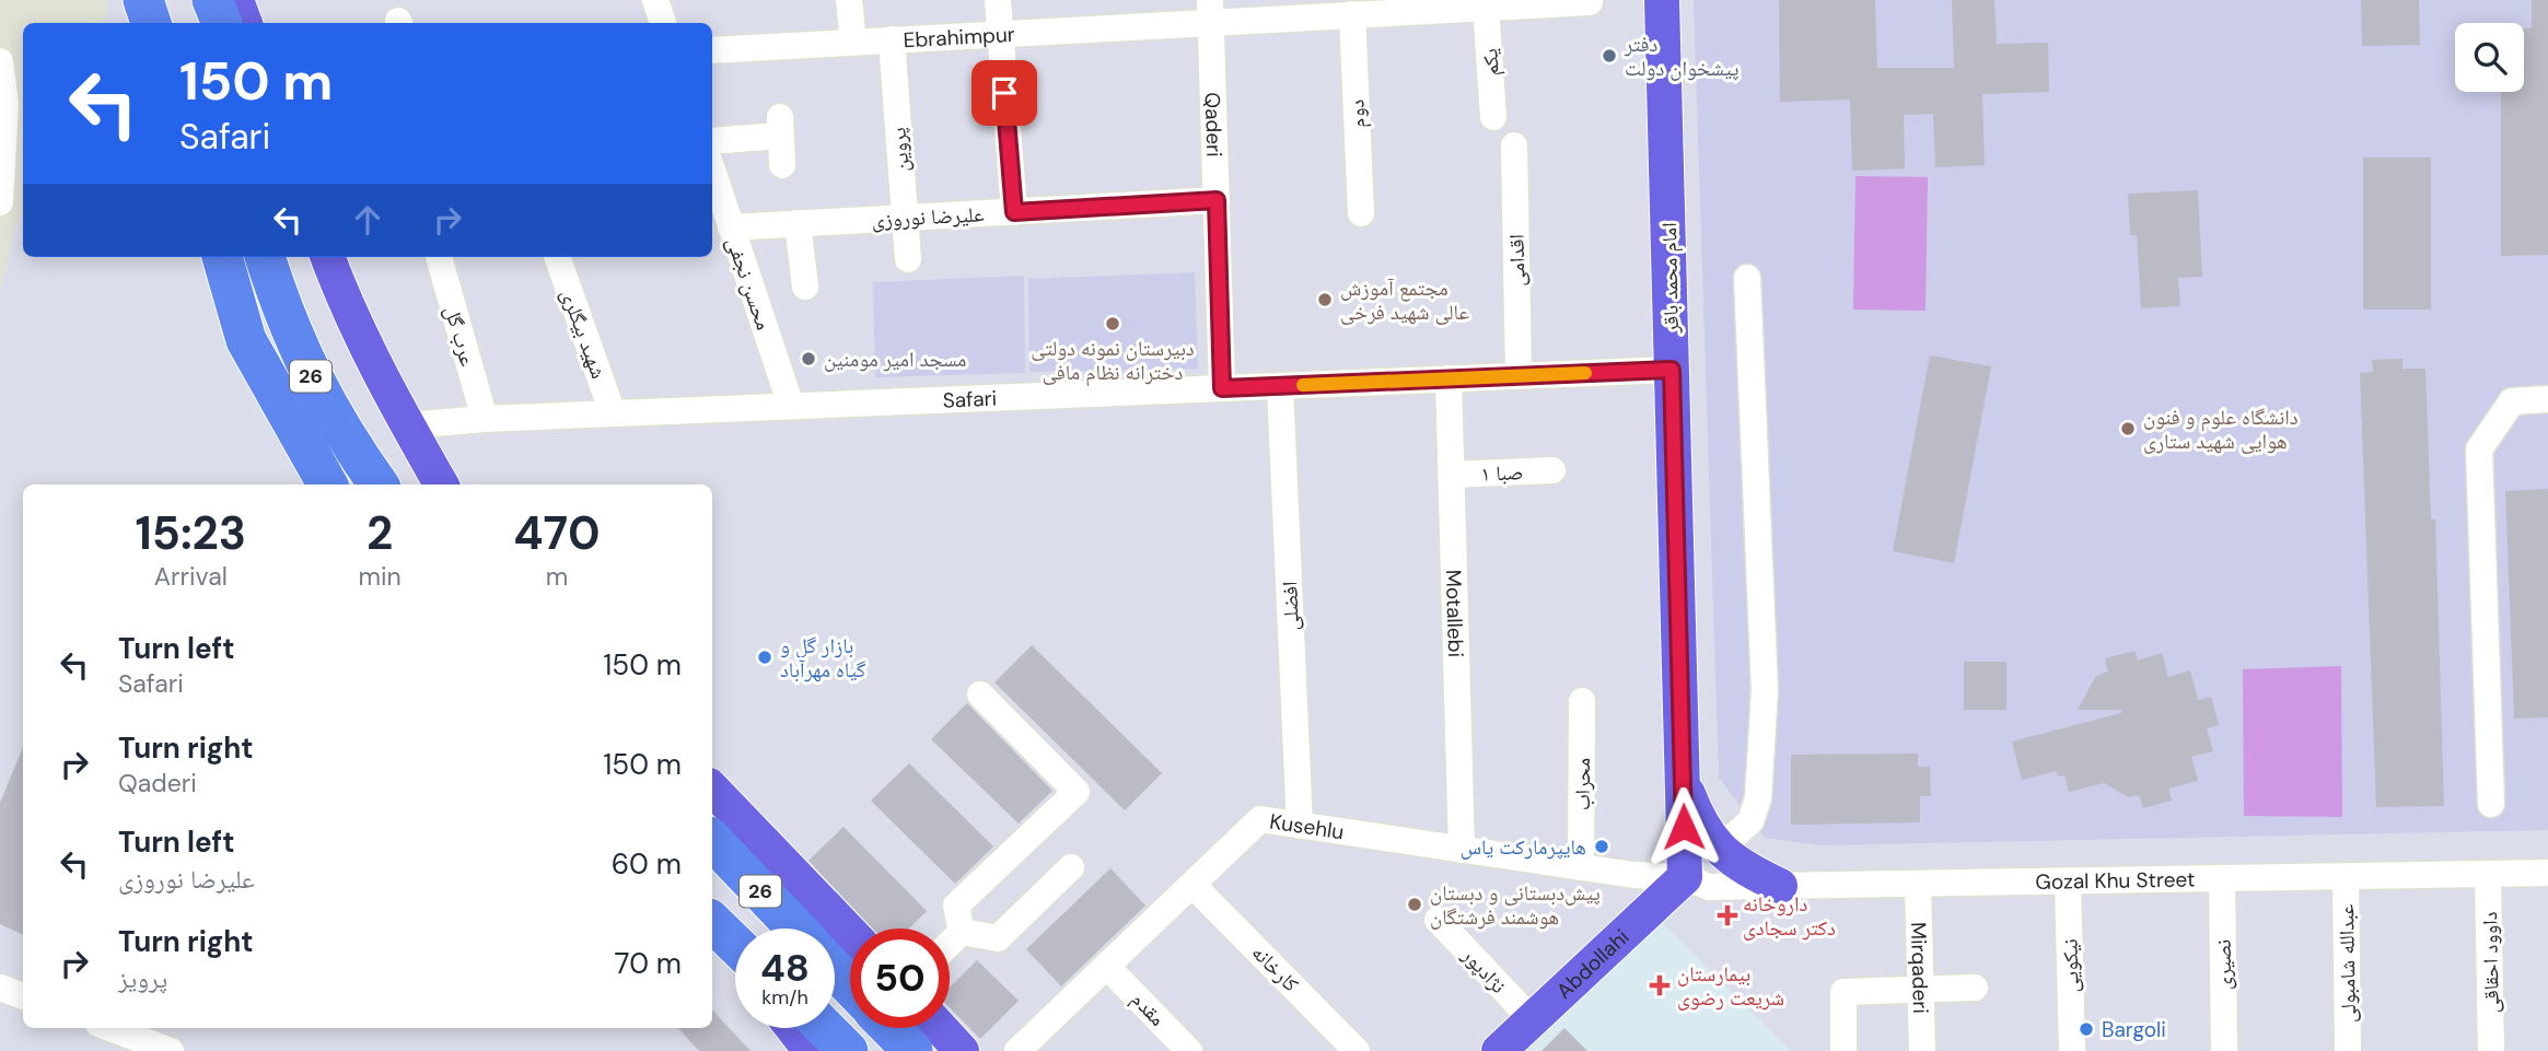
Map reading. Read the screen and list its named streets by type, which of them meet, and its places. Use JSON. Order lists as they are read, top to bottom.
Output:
{
  "streets": {
    "highway": ["26"],
    "main road": ["امام محمد باقر", "Abdollahi"],
    "street": [
      "Ebrahimpur",
      "یکم",
      "دوم",
      "Qaderi",
      "پروین",
      "علیرضا نوروزی",
      "اقدامی",
      "محسن نجفی",
      "شهید بیگلری",
      "عرب گل",
      "Safari",
      "صبا ۱",
      "افضلی",
      "Motallebi",
      "محراب",
      "Kusehlu",
      "Gozal Khu Street",
      "داوود احقاقی",
      "عبدالله شامبولی",
      "نصیری",
      "نیکویی",
      "کارخانه",
      "Mirqaderi",
      "نژادپور",
      "مقدم"
    ]
  },
  "crossings": [
    ["Ebrahimpur", "یکم"],
    ["Ebrahimpur", "دوم"],
    ["Ebrahimpur", "Qaderi"],
    ["Ebrahimpur", "پروین"],
    ["Qaderi", "علیرضا نوروزی"],
    ["Qaderi", "Safari"],
    ["پروین", "علیرضا نوروزی"],
    ["علیرضا نوروزی", "محسن نجفی"],
    ["اقدامی", "Safari"],
    ["امام محمد باقر", "Safari"],
    ["امام محمد باقر", "Kusehlu"],
    ["امام محمد باقر", "Gozal Khu Street"],
    ["امام محمد باقر", "Abdollahi"],
    ["محسن نجفی", "Safari"],
    ["شهید بیگلری", "Safari"],
    ["عرب گل", "Safari"],
    ["Safari", "افضلی"],
    ["Safari", "Motallebi"],
    ["صبا ۱", "Motallebi"],
    ["افضلی", "Kusehlu"],
    ["Motallebi", "Kusehlu"],
    ["محراب", "Kusehlu"],
    ["Kusehlu", "Gozal Khu Street"],
    ["Kusehlu", "Abdollahi"],
    ["Kusehlu", "کارخانه"],
    ["Kusehlu", "مقدم"],
    ["Gozal Khu Street", "داوود احقاقی"],
    ["Gozal Khu Street", "Abdollahi"],
    ["Gozal Khu Street", "عبدالله شامبولی"],
    ["Gozal Khu Street", "نصیری"],
    ["Gozal Khu Street", "نیکویی"],
    ["Gozal Khu Street", "Mirqaderi"],
    ["Abdollahi", "نژادپور"]
  ],
  "places": {
    "other": [
      "دفتر پیشخوان دولت",
      "مجتمع آموزش عالی شهید فرخی",
      "دبیرستان نمونه دولتی دخترانه نظام مافی",
      "مسجد امیر مومنین",
      "دانشگاه علوم و فنون هوایی شهید ستاری",
      "بازار گل و گیاه مهرآباد",
      "هایپرمارکت یاس",
      "پیش‌دبستانی و دبستان هوشمند فرشتگان",
      "Bargoli"
    ],
    "health": ["داروخانه دکتر سجادی", "بیمارستان شریعت رضوی"]
  },
  "page": {
    "turn": ["150 m", "Safari"],
    "eta": [
      "15:23",
      "Arrival",
      "2",
      "min",
      "470",
      "m"
    ],
    "list": [
      {
        "name": "Turn left",
        "note": "Safari",
        "value": "150 m"
      },
      {
        "name": "Turn right",
        "note": "Qaderi",
        "value": "150 m"
      },
      {
        "name": "Turn left",
        "note": "علیرضا نوروزی",
        "value": "60 m"
      },
      {
        "name": "Turn right",
        "note": "پرویز",
        "value": "70 m"
      }
    ],
    "speed": "48 km/h",
    "limit": "50"
  }
}
